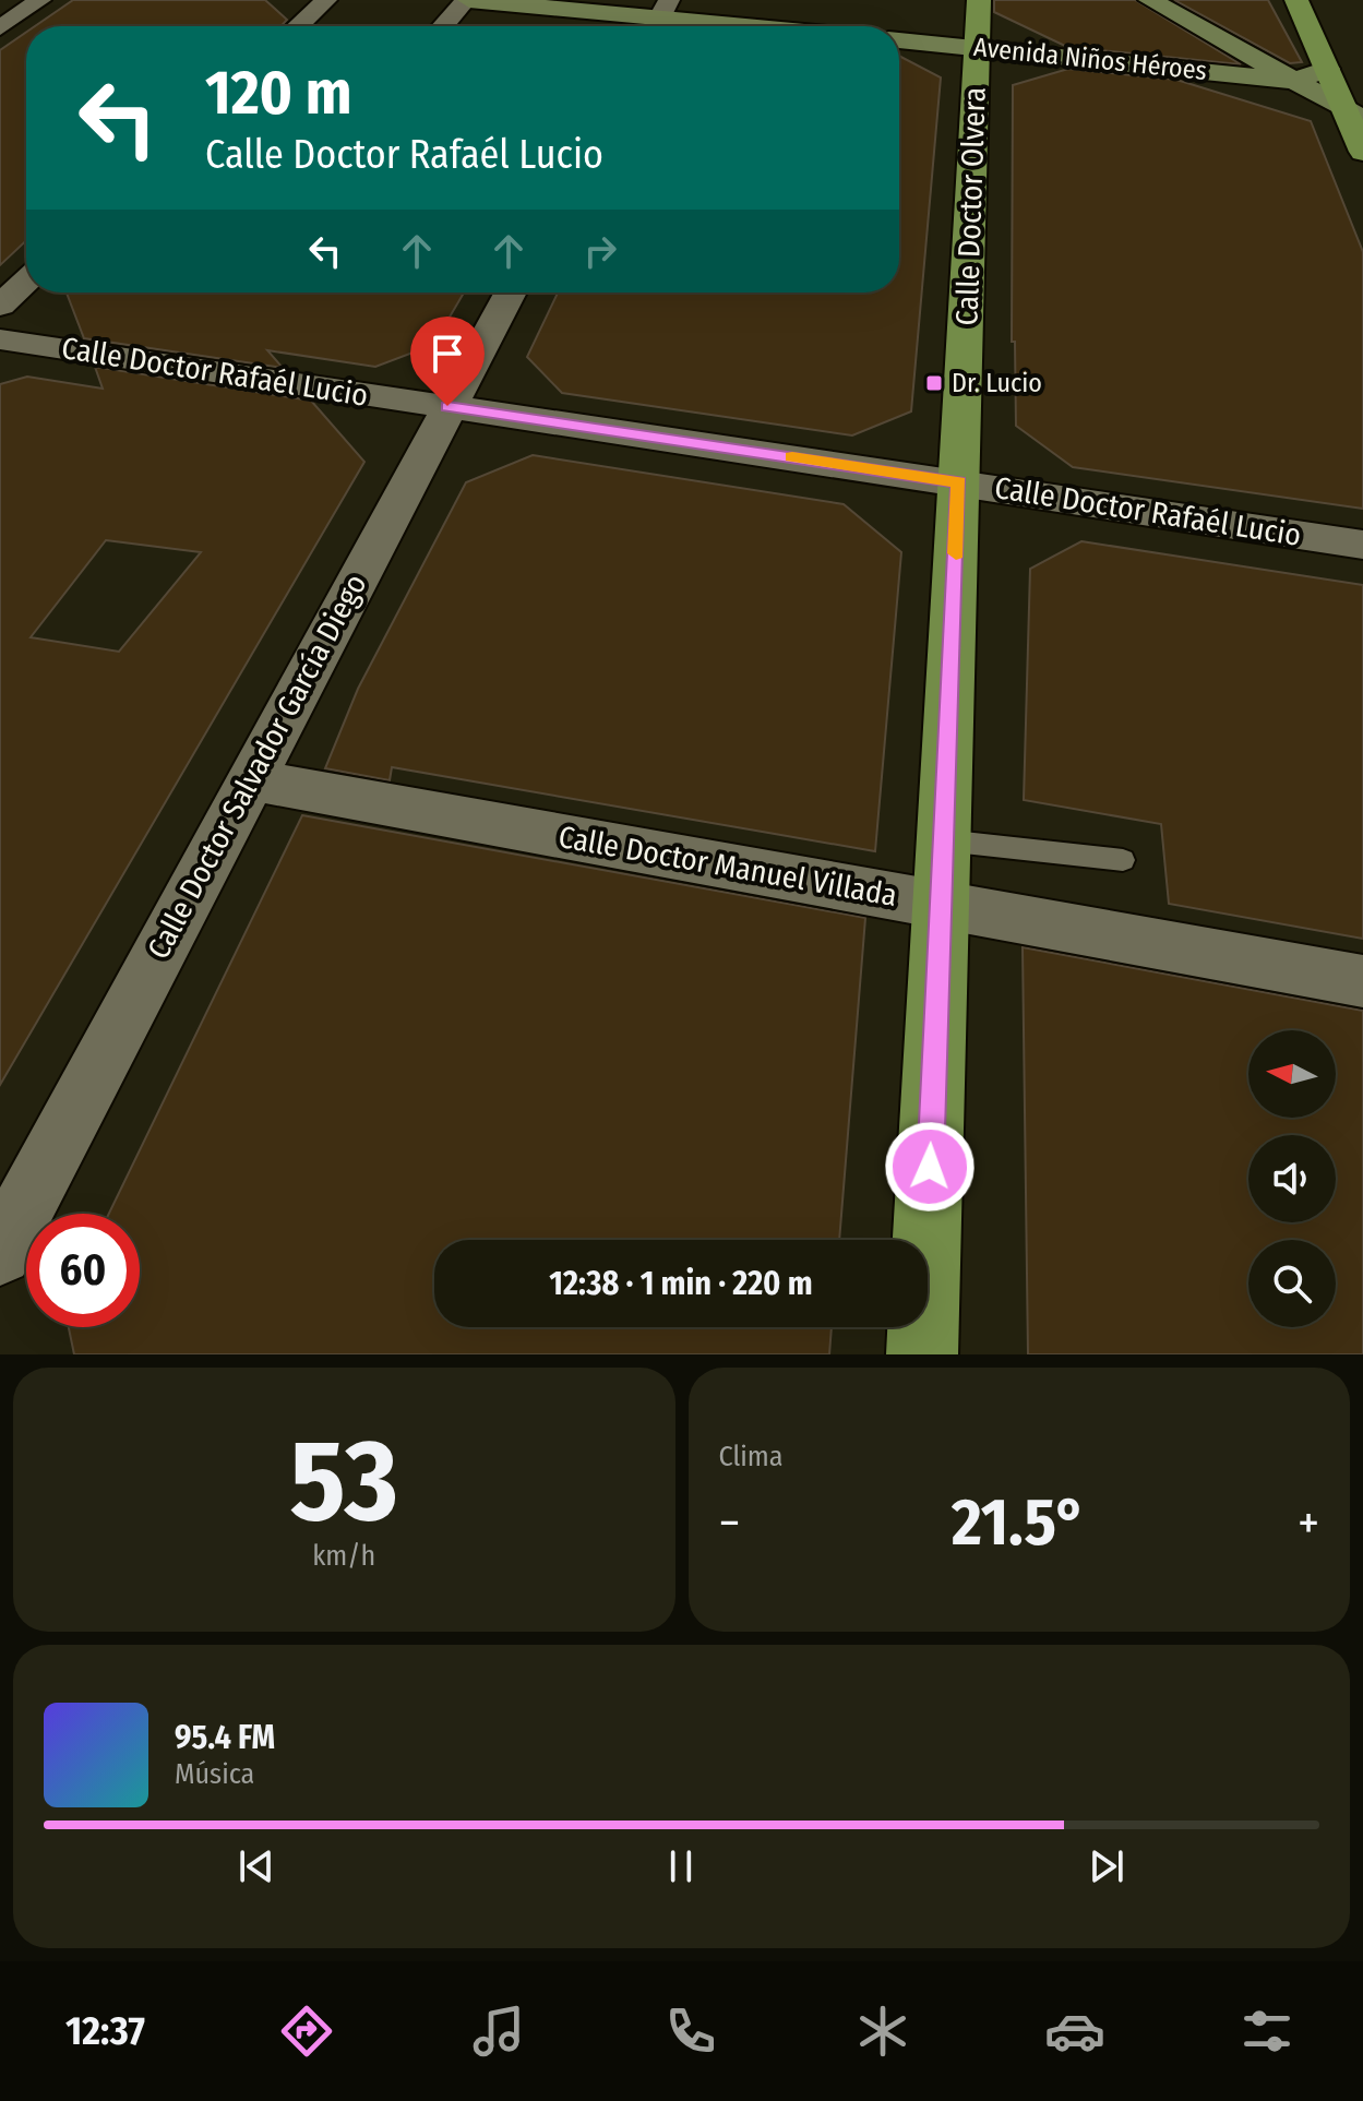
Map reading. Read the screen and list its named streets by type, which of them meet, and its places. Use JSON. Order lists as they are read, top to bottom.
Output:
{
  "streets": {
    "main road": ["Avenida Niños Héroes", "Calle Doctor Olvera"],
    "street": ["Calle Doctor Rafaél Lucio", "Calle Doctor Salvador García Diego", "Calle Doctor Manuel Villada"]
  },
  "crossings": [
    ["Avenida Niños Héroes", "Calle Doctor Olvera"],
    ["Calle Doctor Olvera", "Calle Doctor Rafaél Lucio"],
    ["Calle Doctor Olvera", "Calle Doctor Manuel Villada"],
    ["Calle Doctor Rafaél Lucio", "Calle Doctor Salvador García Diego"],
    ["Calle Doctor Salvador García Diego", "Calle Doctor Manuel Villada"]
  ],
  "places": {
    "transit": ["Dr. Lucio"]
  },
  "north": "left",
  "page": {
    "turn": ["120 m", "Calle Doctor Rafaél Lucio"],
    "limit": "60",
    "trip": "12:38 · 1 min · 220 m",
    "tile": [
      ["53", "km/h"],
      "Clima"
    ],
    "heat": ["−", "21.5°", "+"],
    "song": ["95.4 FM", "Música"],
    "tabs": "12:37"
  }
}
